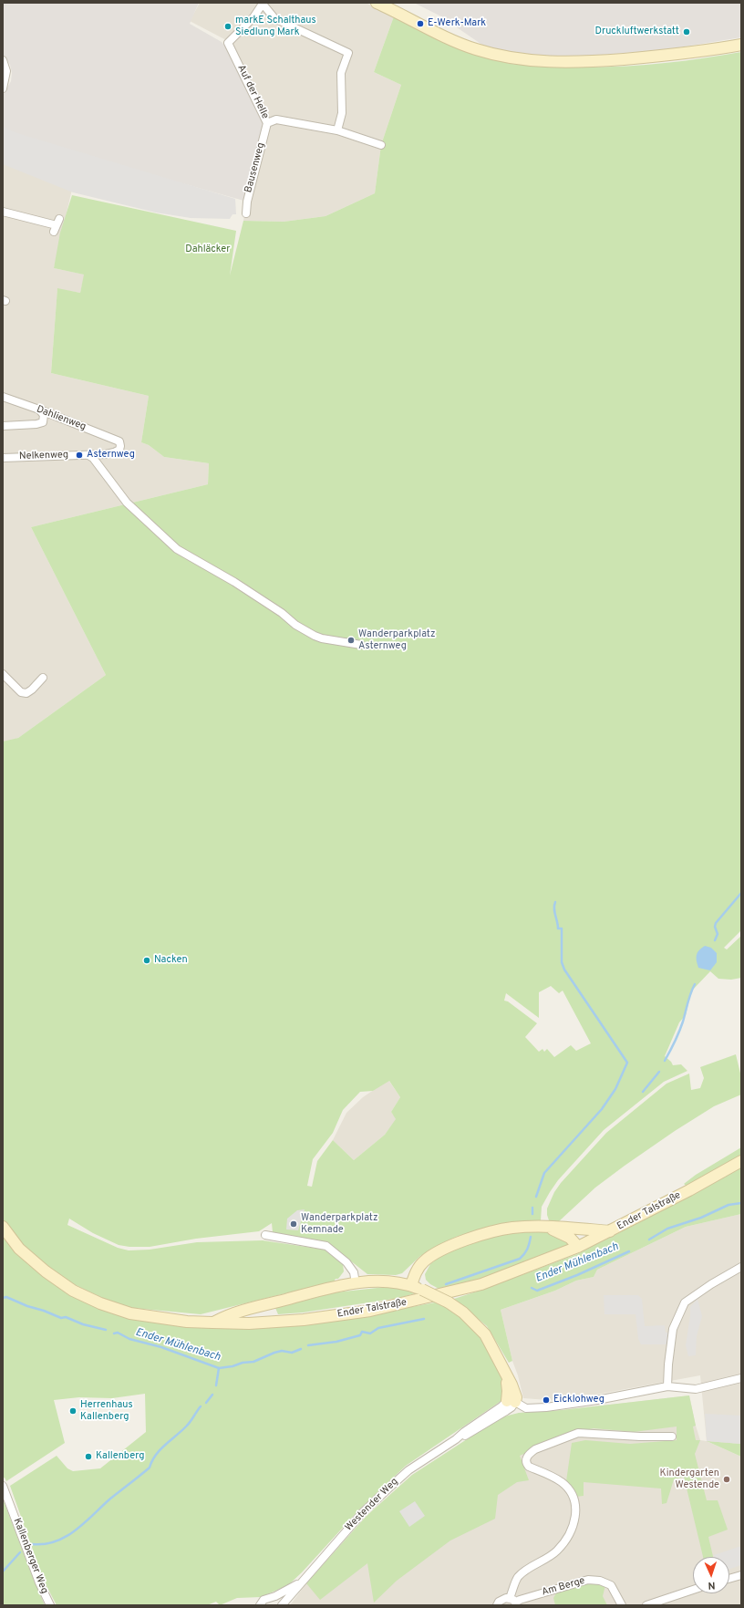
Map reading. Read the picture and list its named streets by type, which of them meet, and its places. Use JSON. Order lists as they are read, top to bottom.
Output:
{
  "streets": {
    "main road": ["Ender Talstraße"],
    "street": [
      "Auf der Helle",
      "Bausenweg",
      "Dahlienweg",
      "Nelkenweg",
      "Westender Weg",
      "Kallenberger Weg",
      "Am Berge"
    ]
  },
  "crossings": [
    ["Auf der Helle", "Bausenweg"],
    ["Dahlienweg", "Nelkenweg"]
  ],
  "water": ["Ender Mühlenbach"],
  "parks": ["Dahläcker"],
  "places": [
    "E-Werk-Mark",
    "markE Schalthaus Siedlung Mark",
    "Druckluftwerkstatt",
    "Asternweg",
    "Wanderparkplatz Asternweg",
    "Nacken",
    "Wanderparkplatz Kemnade",
    "Eicklohweg",
    "Herrenhaus Kallenberg",
    "Kallenberg",
    "Kindergarten Westende"
  ],
  "north": "bottom"
}
